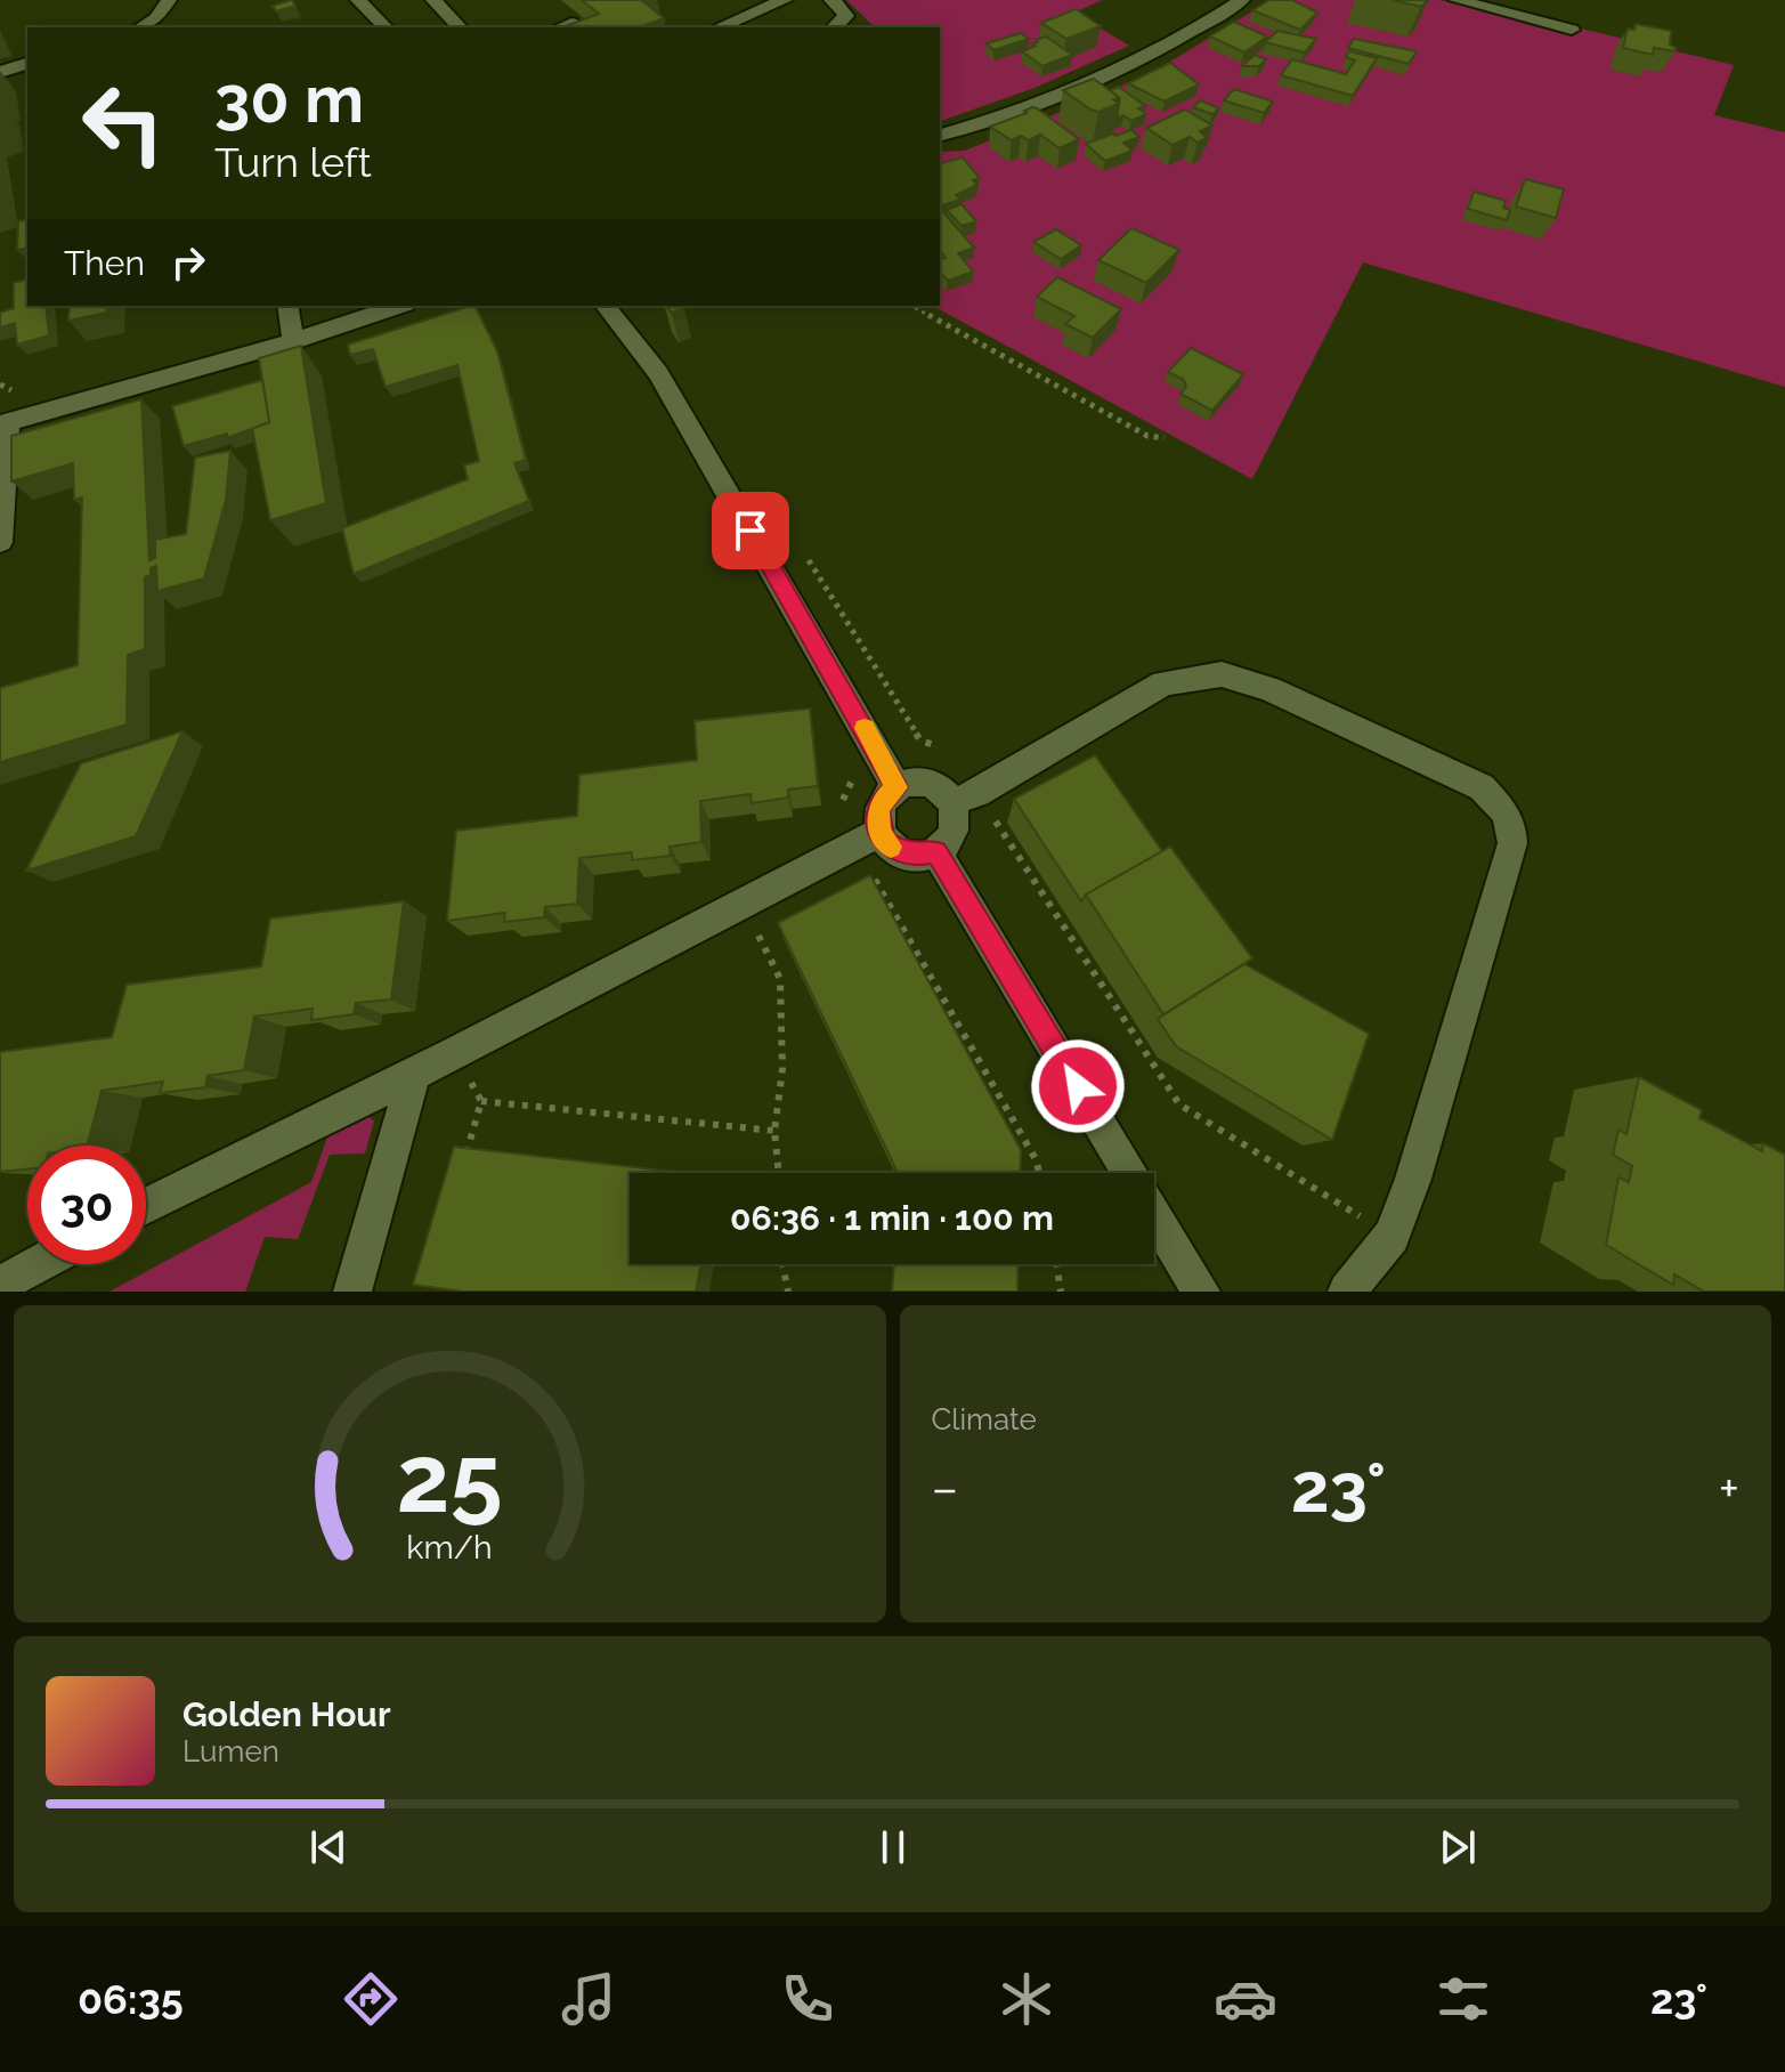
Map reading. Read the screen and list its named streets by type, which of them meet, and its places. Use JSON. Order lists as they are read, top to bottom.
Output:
{
  "page": {
    "turn": ["30 m", "Turn left"],
    "then": "Then",
    "limit": "30",
    "trip": "06:36 · 1 min · 100 m",
    "tile": "Climate",
    "heat": ["−", "23°", "+"],
    "song": ["Golden Hour", "Lumen"],
    "tabs": ["06:35", "23°"],
    "gauge": ["25", "km/h"]
  }
}
